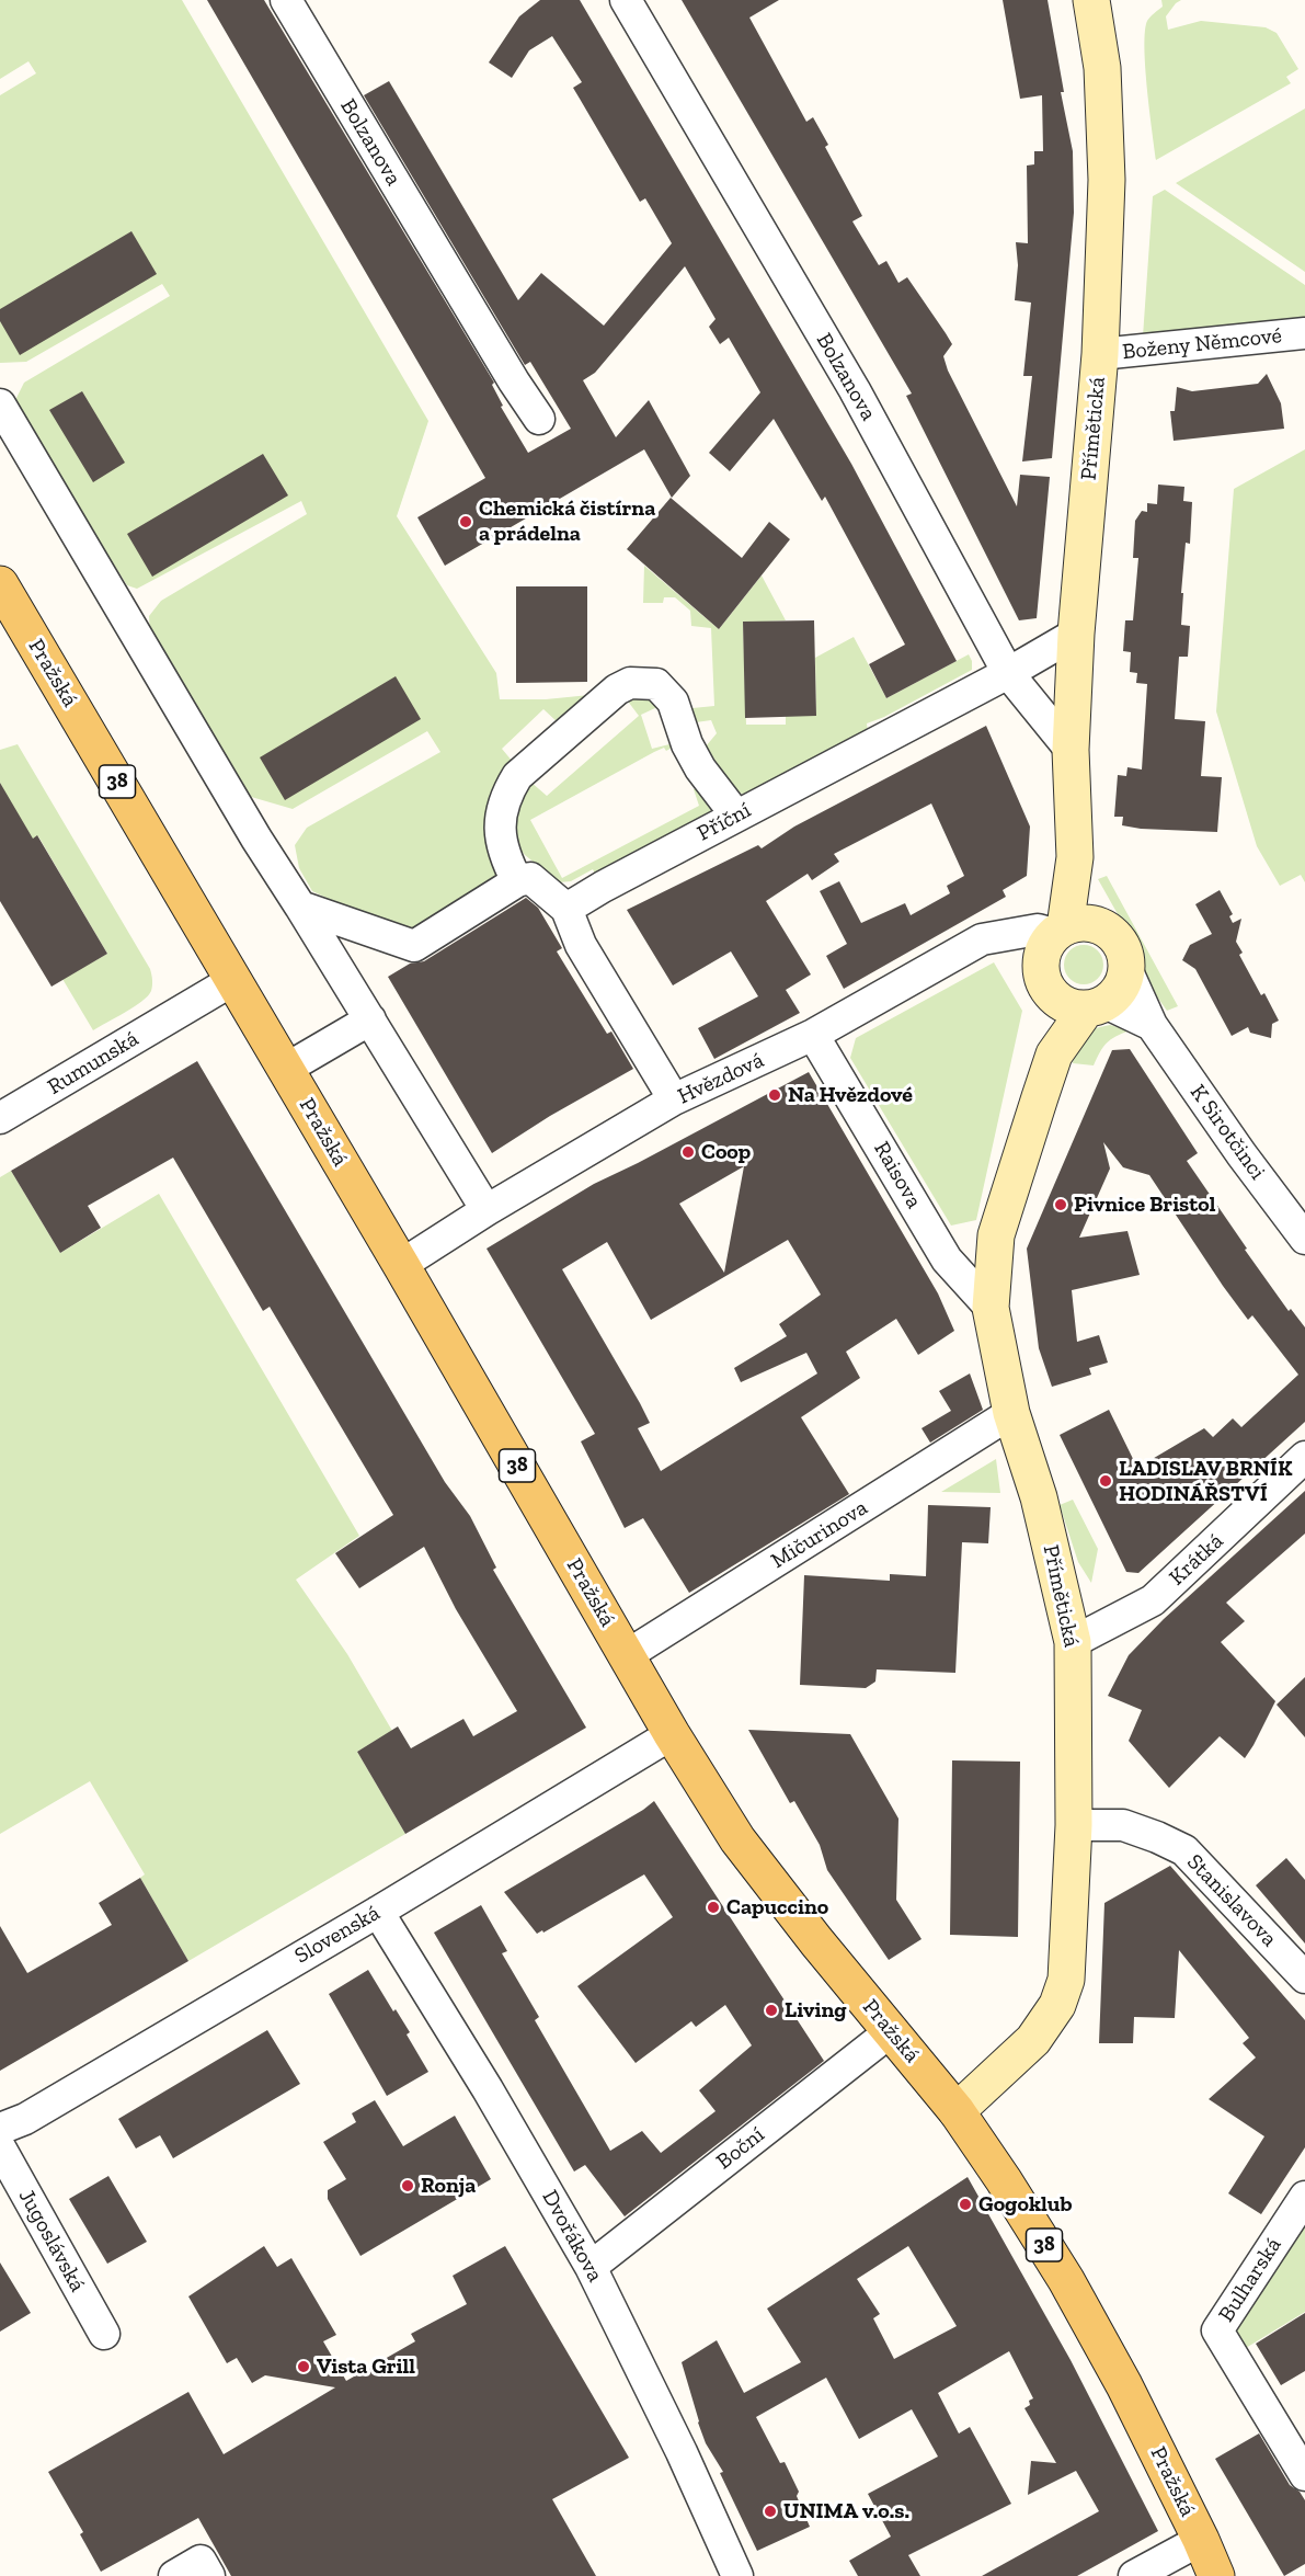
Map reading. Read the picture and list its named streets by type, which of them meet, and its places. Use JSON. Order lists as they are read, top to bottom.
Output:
{
  "streets": {
    "main road": ["Přímětická", "Pražská", "38"],
    "street": [
      "Bolzanova",
      "Boženy Němcové",
      "Příční",
      "Rumunská",
      "Hvězdová",
      "K Sirotčinci",
      "Raisova",
      "Mičurinova",
      "Krátká",
      "Stanislavova",
      "Slovenská",
      "Boční",
      "Dvořákova",
      "Jugoslávská",
      "Bulharská"
    ]
  },
  "crossings": [
    ["Bolzanova", "Přímětická"],
    ["Bolzanova", "Příční"],
    ["Boženy Němcové", "Přímětická"],
    ["Přímětická", "Pražská"],
    ["Přímětická", "Příční"],
    ["Přímětická", "Hvězdová"],
    ["Přímětická", "K Sirotčinci"],
    ["Přímětická", "Raisova"],
    ["Přímětická", "Mičurinova"],
    ["Přímětická", "Krátká"],
    ["Přímětická", "Stanislavova"],
    ["Pražská", "Rumunská"],
    ["Pražská", "Hvězdová"],
    ["Pražská", "Mičurinova"],
    ["Pražská", "Slovenská"],
    ["Pražská", "Boční"],
    ["Hvězdová", "K Sirotčinci"],
    ["Hvězdová", "Raisova"],
    ["Slovenská", "Dvořákova"],
    ["Boční", "Dvořákova"]
  ],
  "places": [
    "Chemická čistírna a prádelna",
    "Na Hvězdové",
    "Coop",
    "Pivnice Bristol",
    "LADISLAV BRNÍK HODINÁŘSTVÍ",
    "Capuccino",
    "Living",
    "Ronja",
    "Gogoklub",
    "Vista Grill",
    "UNIMA v.o.s."
  ]
}
